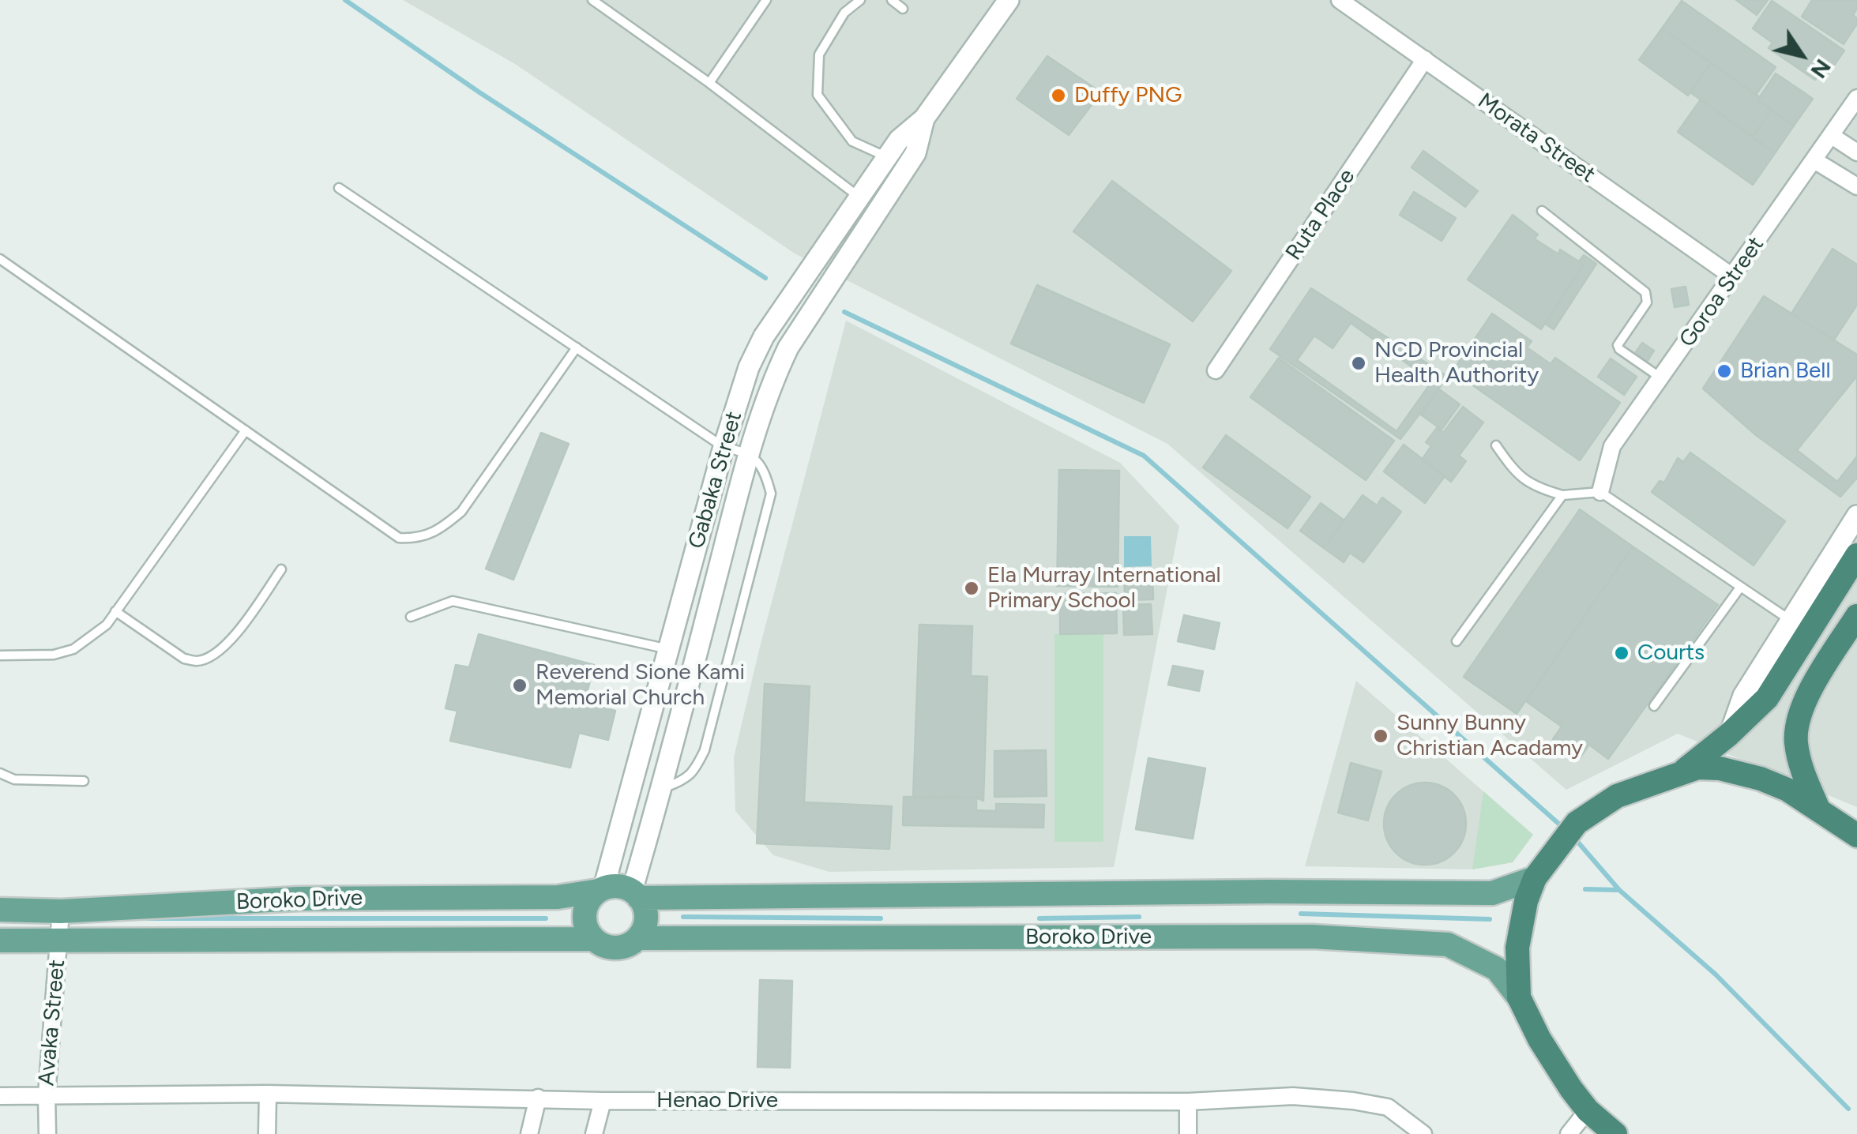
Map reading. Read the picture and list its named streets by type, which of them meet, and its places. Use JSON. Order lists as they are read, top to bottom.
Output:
{
  "streets": {
    "main road": ["Boroko Drive"],
    "street": [
      "Morata Street",
      "Ruta Place",
      "Goroa Street",
      "Gabaka Street",
      "Avaka Street",
      "Henao Drive"
    ]
  },
  "crossings": [
    ["Morata Street", "Ruta Place"],
    ["Morata Street", "Goroa Street"],
    ["Gabaka Street", "Boroko Drive"],
    ["Boroko Drive", "Avaka Street"],
    ["Avaka Street", "Henao Drive"]
  ],
  "places": [
    "Duffy PNG",
    "NCD Provincial Health Authority",
    "Brian Bell",
    "Ela Murray International Primary School",
    "Courts",
    "Reverend Sione Kami Memorial Church",
    "Sunny Bunny Christian Acadamy"
  ],
  "north": "bottom right"
}
